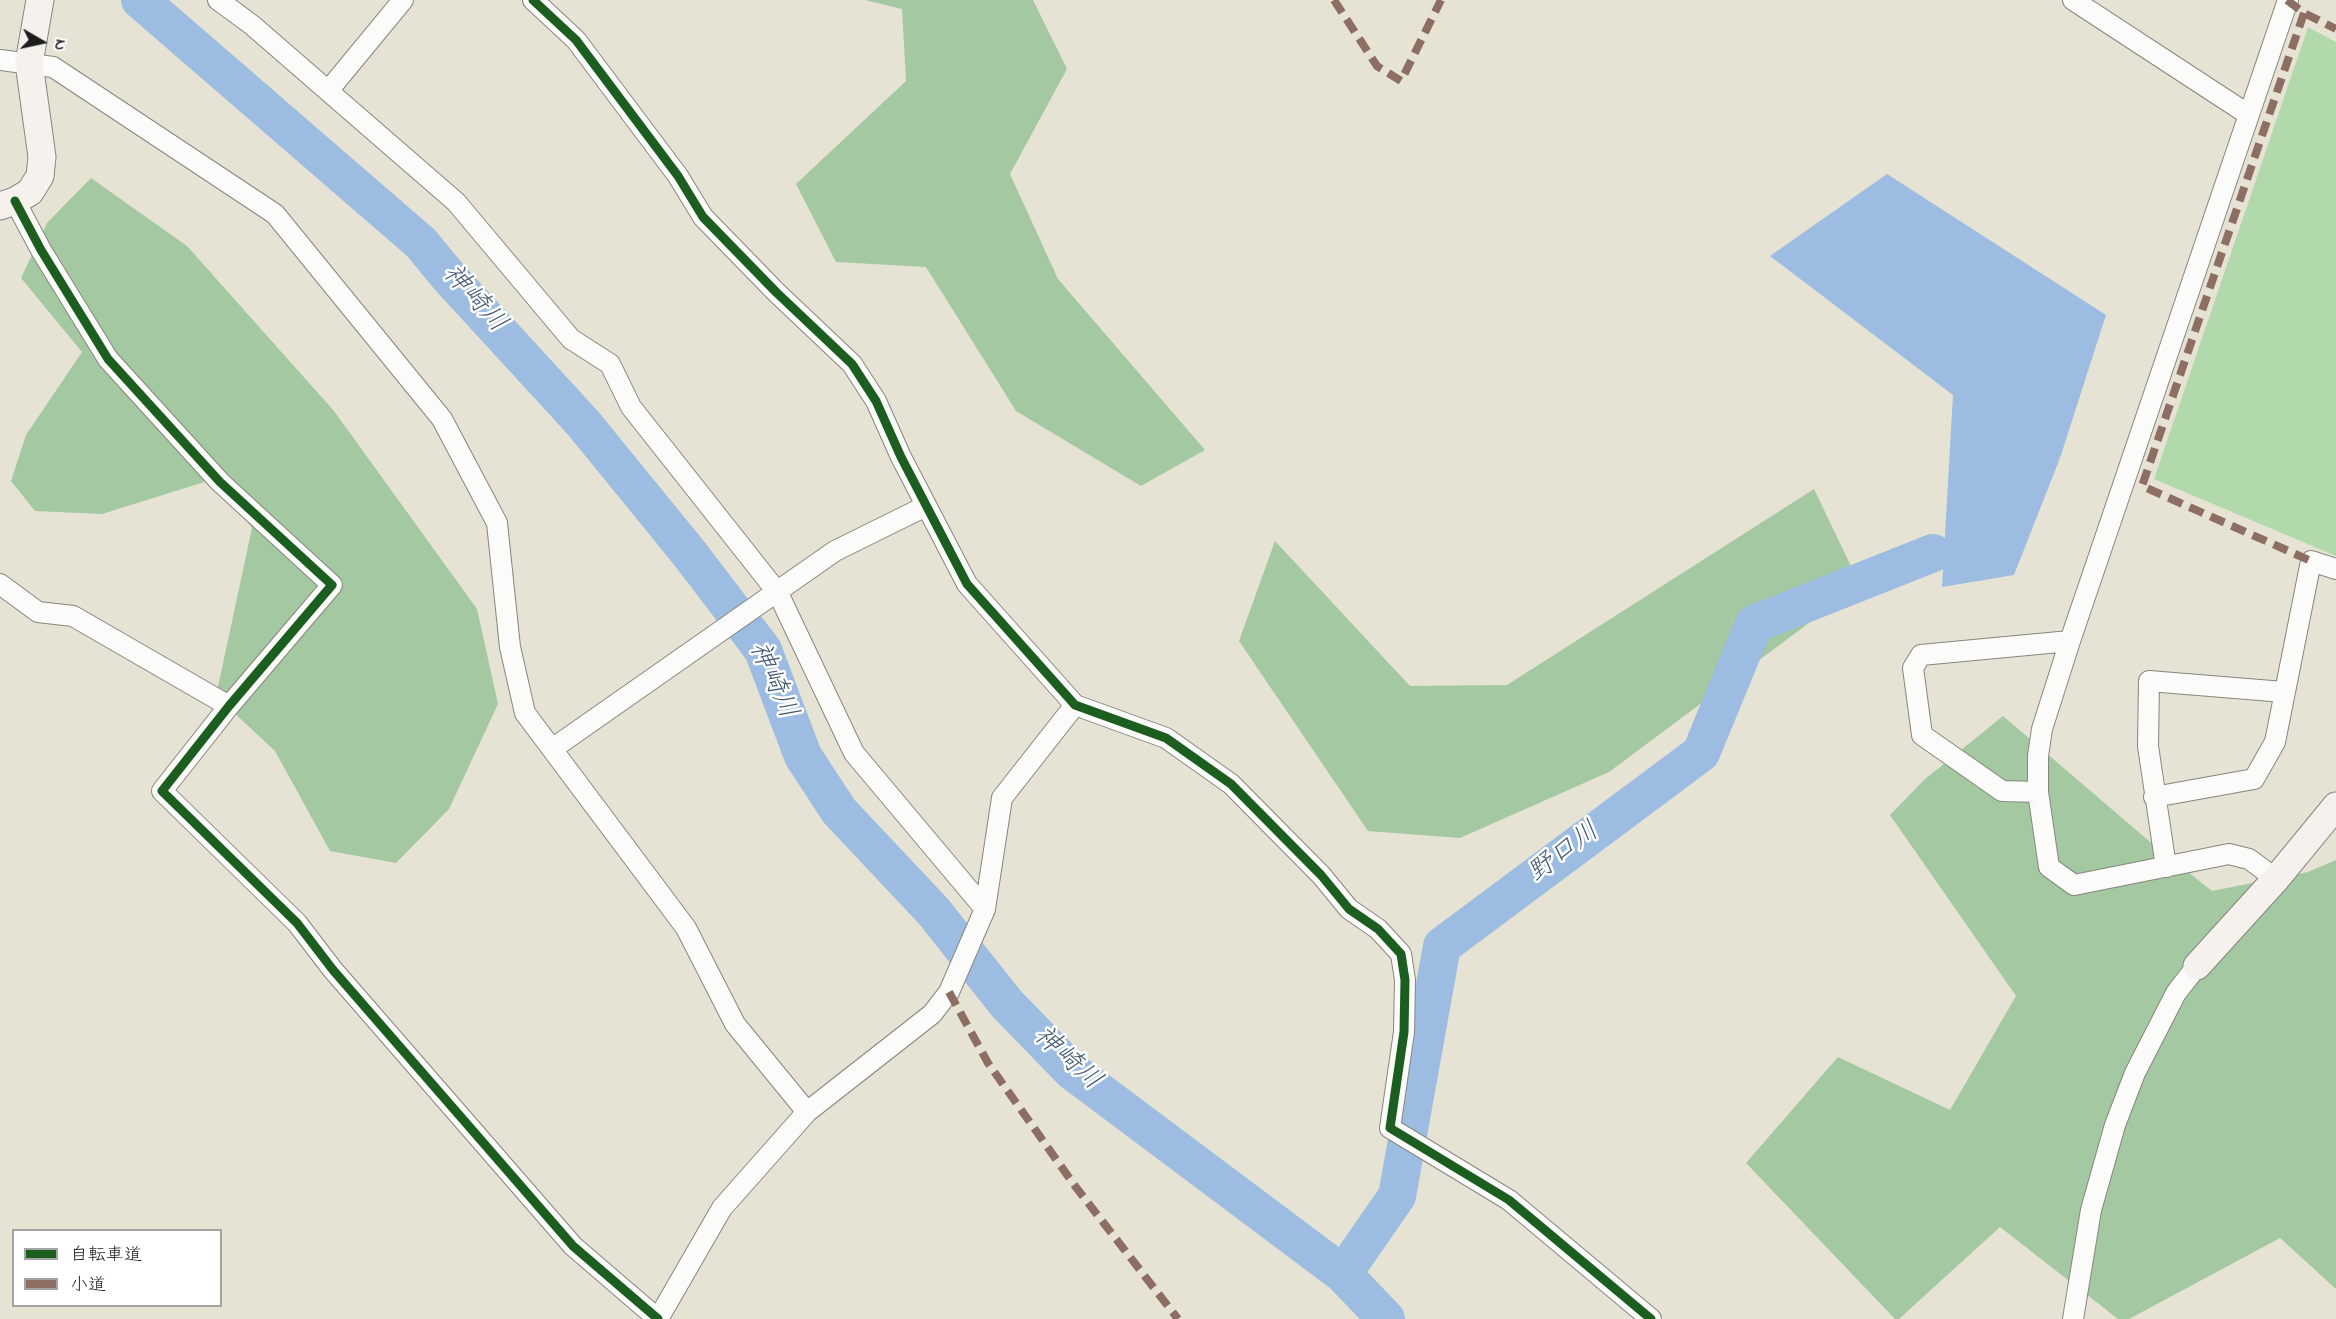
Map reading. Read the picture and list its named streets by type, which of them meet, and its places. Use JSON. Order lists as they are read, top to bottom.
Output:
{
  "water": ["神崎川", "野口川"],
  "legend": ["自転車道", "小道"],
  "north": "right"
}
